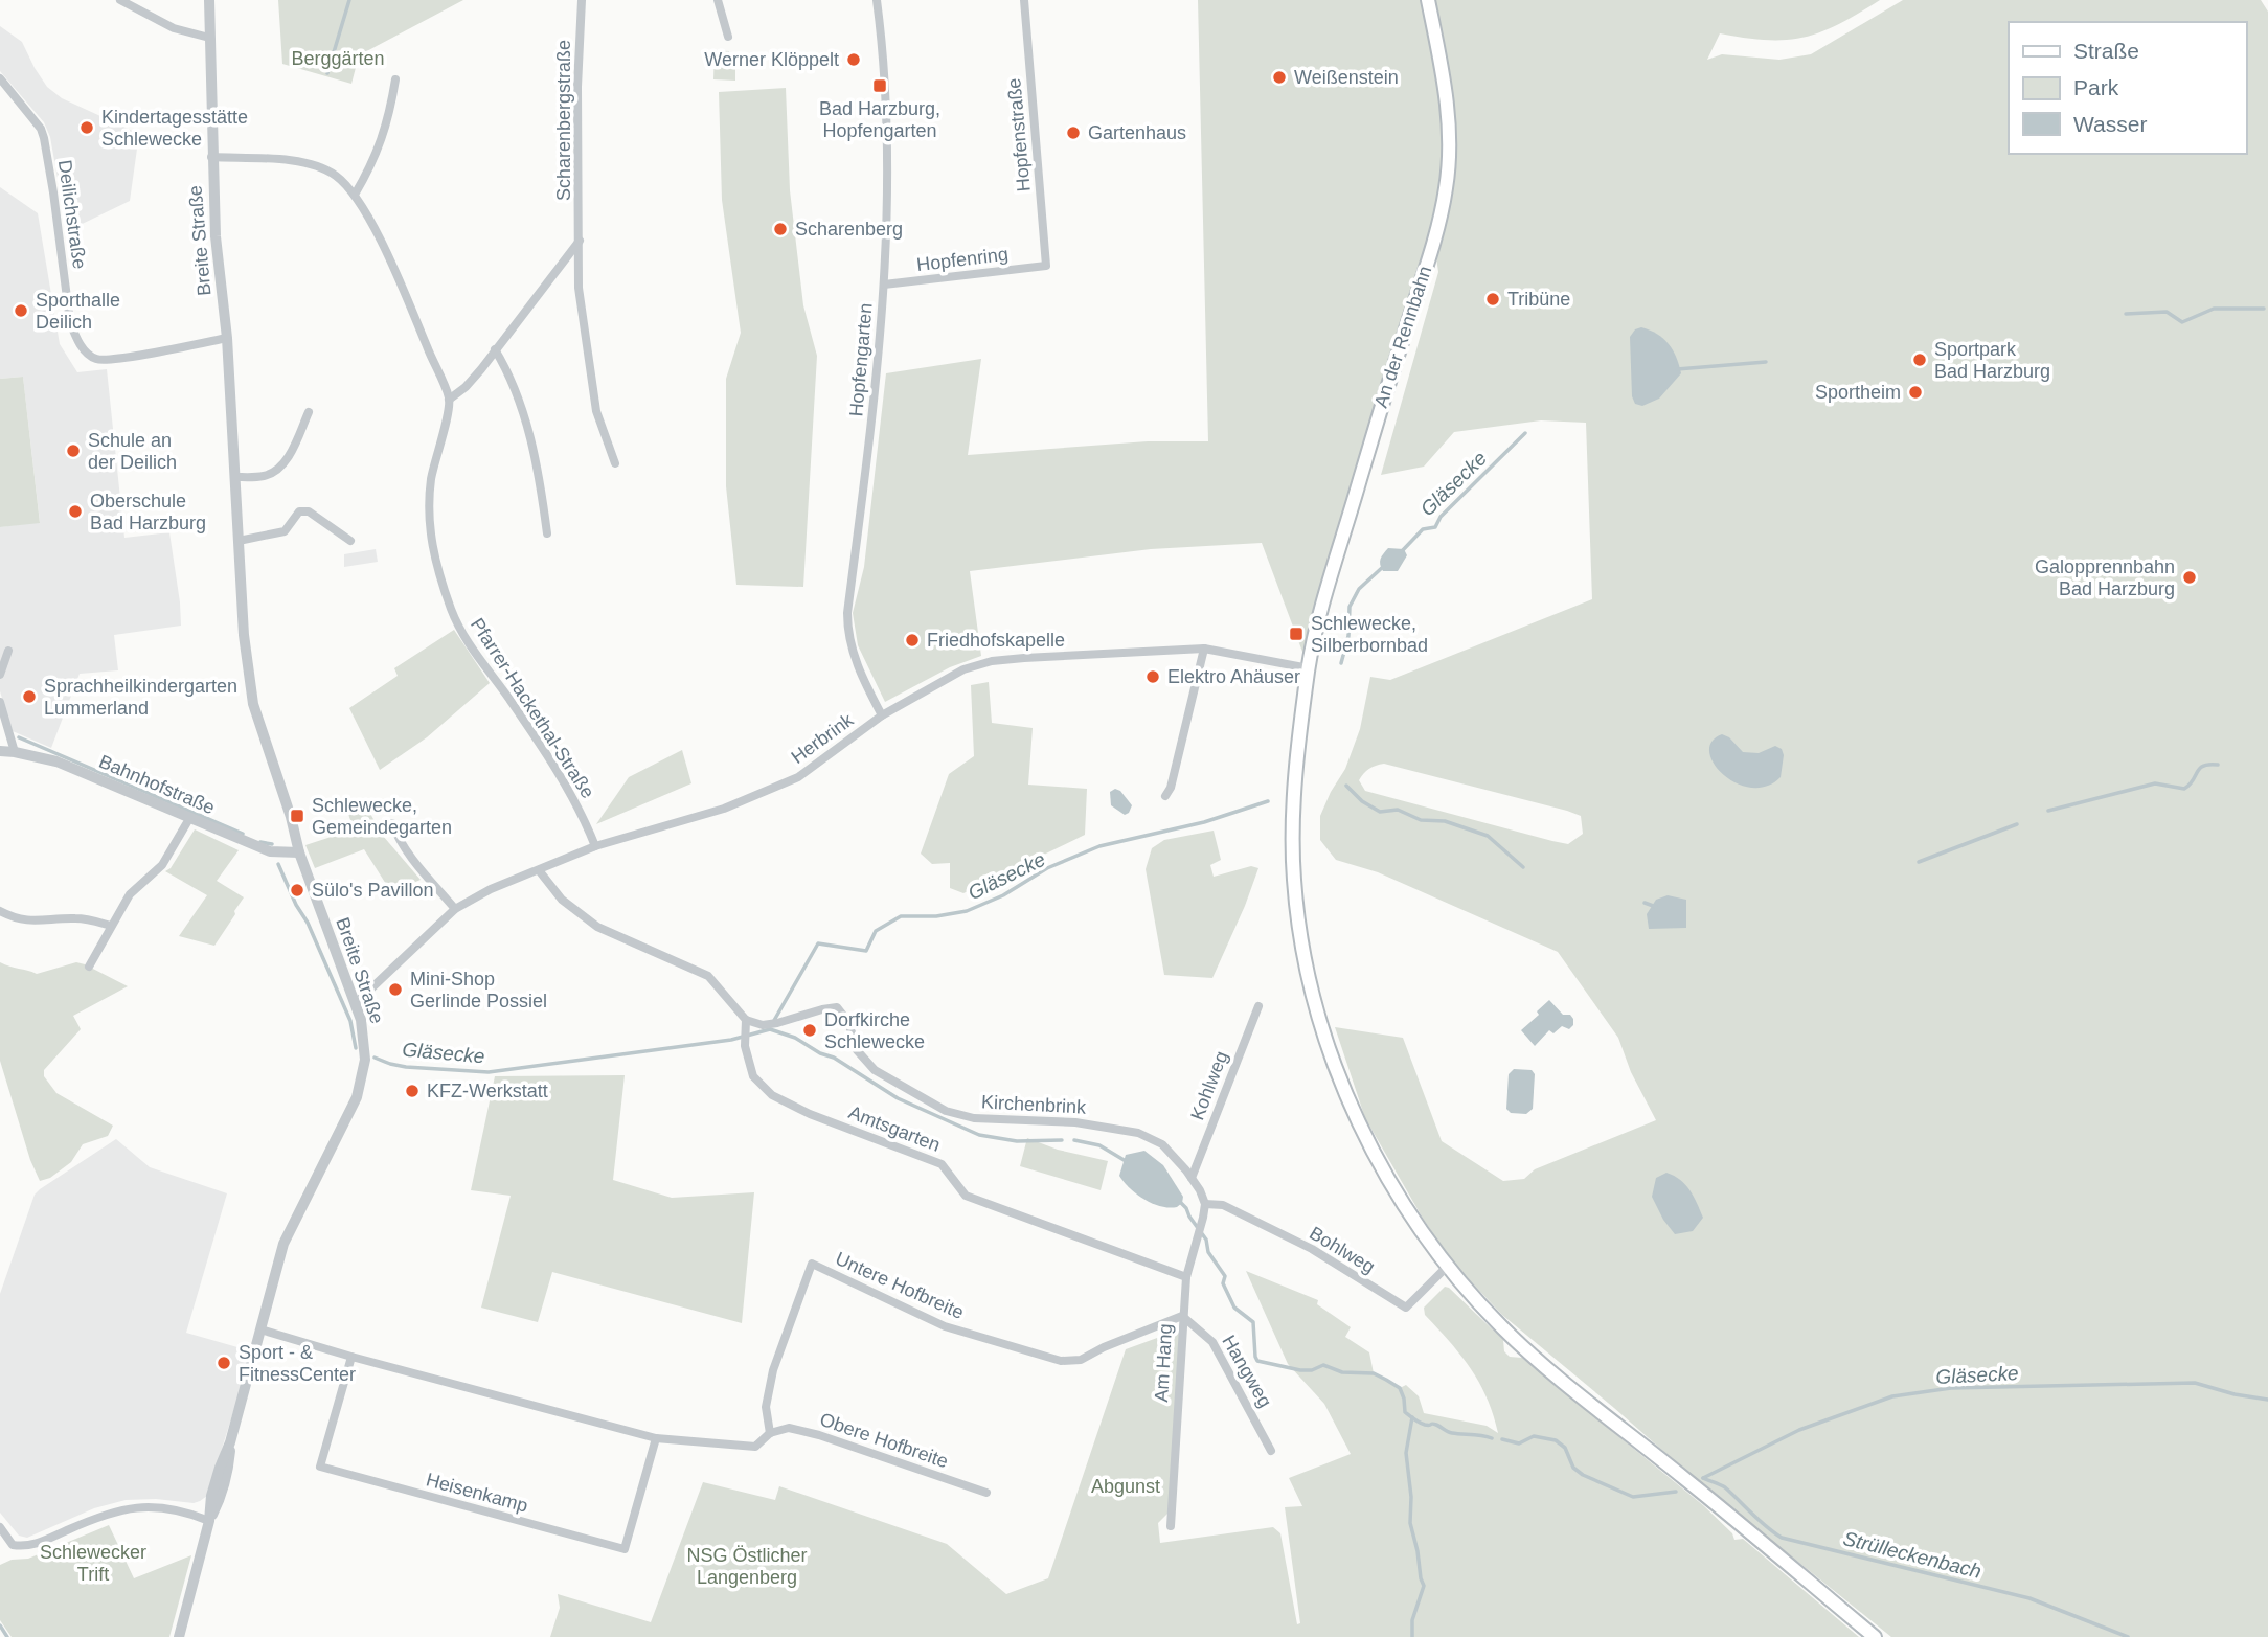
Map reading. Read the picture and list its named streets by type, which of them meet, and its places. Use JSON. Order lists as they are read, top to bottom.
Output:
{
  "streets": {
    "main road": ["An der Rennbahn"],
    "street": [
      "Scharenbergstraße",
      "Hopfenstraße",
      "Deilichstraße",
      "Breite Straße",
      "Hopfenring",
      "Hopfengarten",
      "Pfarrer-Hackethal-Straße",
      "Herbrink",
      "Bahnhofstraße",
      "Kohlweg",
      "Kirchenbrink",
      "Amtsgarten",
      "Bohlweg",
      "Untere Hofbreite",
      "Am Hang",
      "Hangweg",
      "Obere Hofbreite",
      "Heisenkamp"
    ]
  },
  "crossings": [
    ["Hopfenstraße", "Hopfenring"],
    ["Deilichstraße", "Breite Straße"],
    ["Breite Straße", "Herbrink"],
    ["Breite Straße", "Bahnhofstraße"],
    ["Hopfenring", "Hopfengarten"],
    ["An der Rennbahn", "Herbrink"],
    ["An der Rennbahn", "Bohlweg"],
    ["Hopfengarten", "Herbrink"],
    ["Pfarrer-Hackethal-Straße", "Herbrink"],
    ["Kohlweg", "Kirchenbrink"],
    ["Kirchenbrink", "Amtsgarten"],
    ["Kirchenbrink", "Bohlweg"],
    ["Kirchenbrink", "Am Hang"],
    ["Amtsgarten", "Am Hang"],
    ["Bohlweg", "Am Hang"],
    ["Untere Hofbreite", "Am Hang"],
    ["Untere Hofbreite", "Hangweg"],
    ["Untere Hofbreite", "Obere Hofbreite"],
    ["Am Hang", "Hangweg"]
  ],
  "water": ["Gläsecke", "Strülleckenbach"],
  "parks": [
    "Berggärten",
    "Abgunst",
    "Schlewecker Trift",
    "NSG Östlicher Langenberg"
  ],
  "places": {
    "other": [
      "Werner Klöppelt",
      "Weißenstein",
      "Kindertagesstätte Schlewecke",
      "Gartenhaus",
      "Scharenberg",
      "Tribüne",
      "Sporthalle Deilich",
      "Sportpark Bad Harzburg",
      "Sportheim",
      "Schule an der Deilich",
      "Oberschule Bad Harzburg",
      "Galopprennbahn Bad Harzburg",
      "Friedhofskapelle",
      "Elektro Ahäuser",
      "Sprachheilkindergarten Lummerland",
      "Sülo's Pavillon",
      "Mini-Shop Gerlinde Possiel",
      "Dorfkirche Schlewecke",
      "KFZ-Werkstatt",
      "Sport - & FitnessCenter"
    ],
    "transit": ["Bad Harzburg, Hopfengarten", "Schlewecke, Silberbornbad", "Schlewecke, Gemeindegarten"]
  },
  "legend": ["Straße", "Park", "Wasser"]
}
